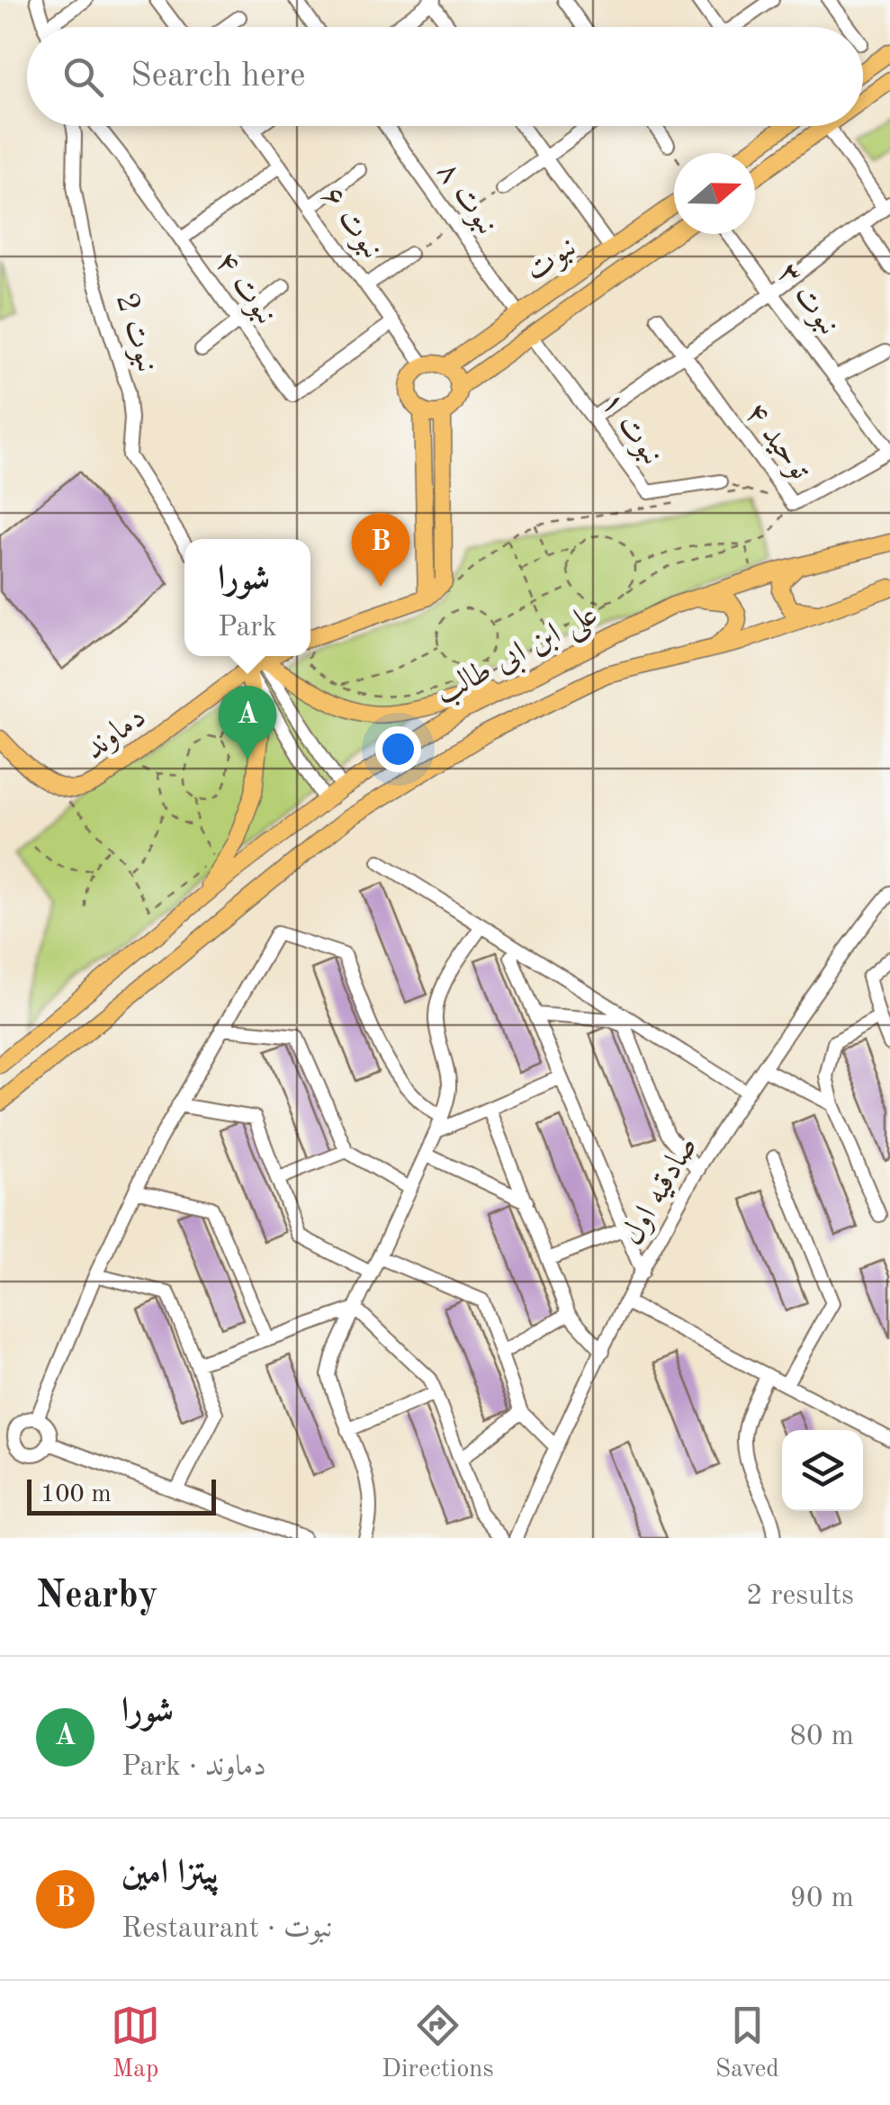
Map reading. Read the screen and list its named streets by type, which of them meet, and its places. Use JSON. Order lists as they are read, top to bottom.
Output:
{
  "streets": {
    "main road": ["نبوت", "علی ابن ابی طالب", "دماوند"],
    "street": [
      "نبوت ۸",
      "نبوت ۶",
      "نبوت ۴",
      "نبوت ۳",
      "نبوت 2",
      "نبوت ۱",
      "توحید ۴",
      "صادقیه اول"
    ]
  },
  "crossings": [
    ["نبوت ۸", "نبوت"],
    ["نبوت ۶", "نبوت"],
    ["نبوت ۶", "نبوت ۴"],
    ["نبوت", "نبوت ۱"],
    ["نبوت ۳", "توحید ۴"]
  ],
  "scale_bar": "100 m",
  "north": "right",
  "page": {
    "search": "Search here",
    "pins": ["B", "A"],
    "popup": ["شورا", "Park"],
    "scale": "100 m",
    "heading": ["Nearby", "2 results"],
    "list": [
      {
        "mark": "A",
        "name": "شورا",
        "note": "Park · دماوند",
        "value": "80 m"
      },
      {
        "mark": "B",
        "name": "پیتزا امین",
        "note": "Restaurant · نبوت",
        "value": "90 m"
      }
    ],
    "nav": ["Map", "Directions", "Saved"]
  }
}
